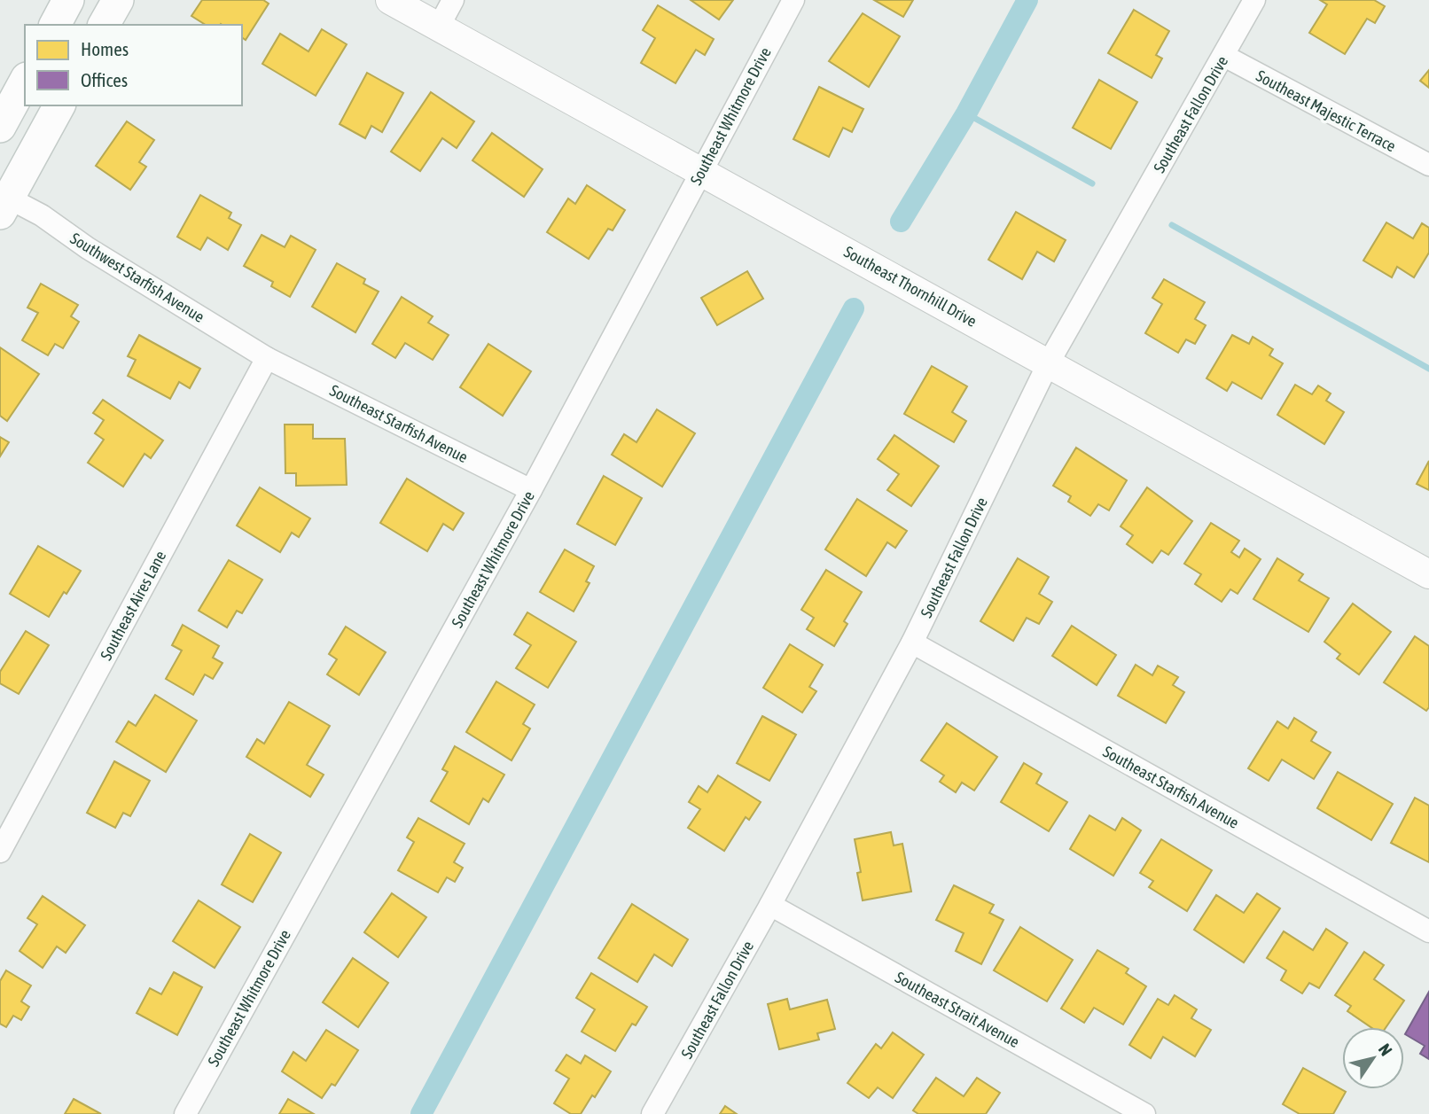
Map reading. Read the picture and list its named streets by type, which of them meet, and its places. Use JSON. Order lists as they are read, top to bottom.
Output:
{
  "streets": {
    "street": [
      "Southeast Majestic Terrace",
      "Southeast Fallon Drive",
      "Southeast Whitmore Drive",
      "Southwest Starfish Avenue",
      "Southeast Thornhill Drive",
      "Southeast Starfish Avenue",
      "Southeast Aires Lane",
      "Southeast Strait Avenue"
    ]
  },
  "crossings": [
    ["Southeast Majestic Terrace", "Southeast Fallon Drive"],
    ["Southeast Fallon Drive", "Southeast Thornhill Drive"],
    ["Southeast Fallon Drive", "Southeast Starfish Avenue"],
    ["Southeast Fallon Drive", "Southeast Strait Avenue"],
    ["Southeast Whitmore Drive", "Southeast Thornhill Drive"],
    ["Southeast Whitmore Drive", "Southeast Starfish Avenue"],
    ["Southwest Starfish Avenue", "Southeast Starfish Avenue"],
    ["Southwest Starfish Avenue", "Southeast Aires Lane"],
    ["Southeast Starfish Avenue", "Southeast Aires Lane"]
  ],
  "legend": ["Homes", "Offices"],
  "north": "top right"
}
